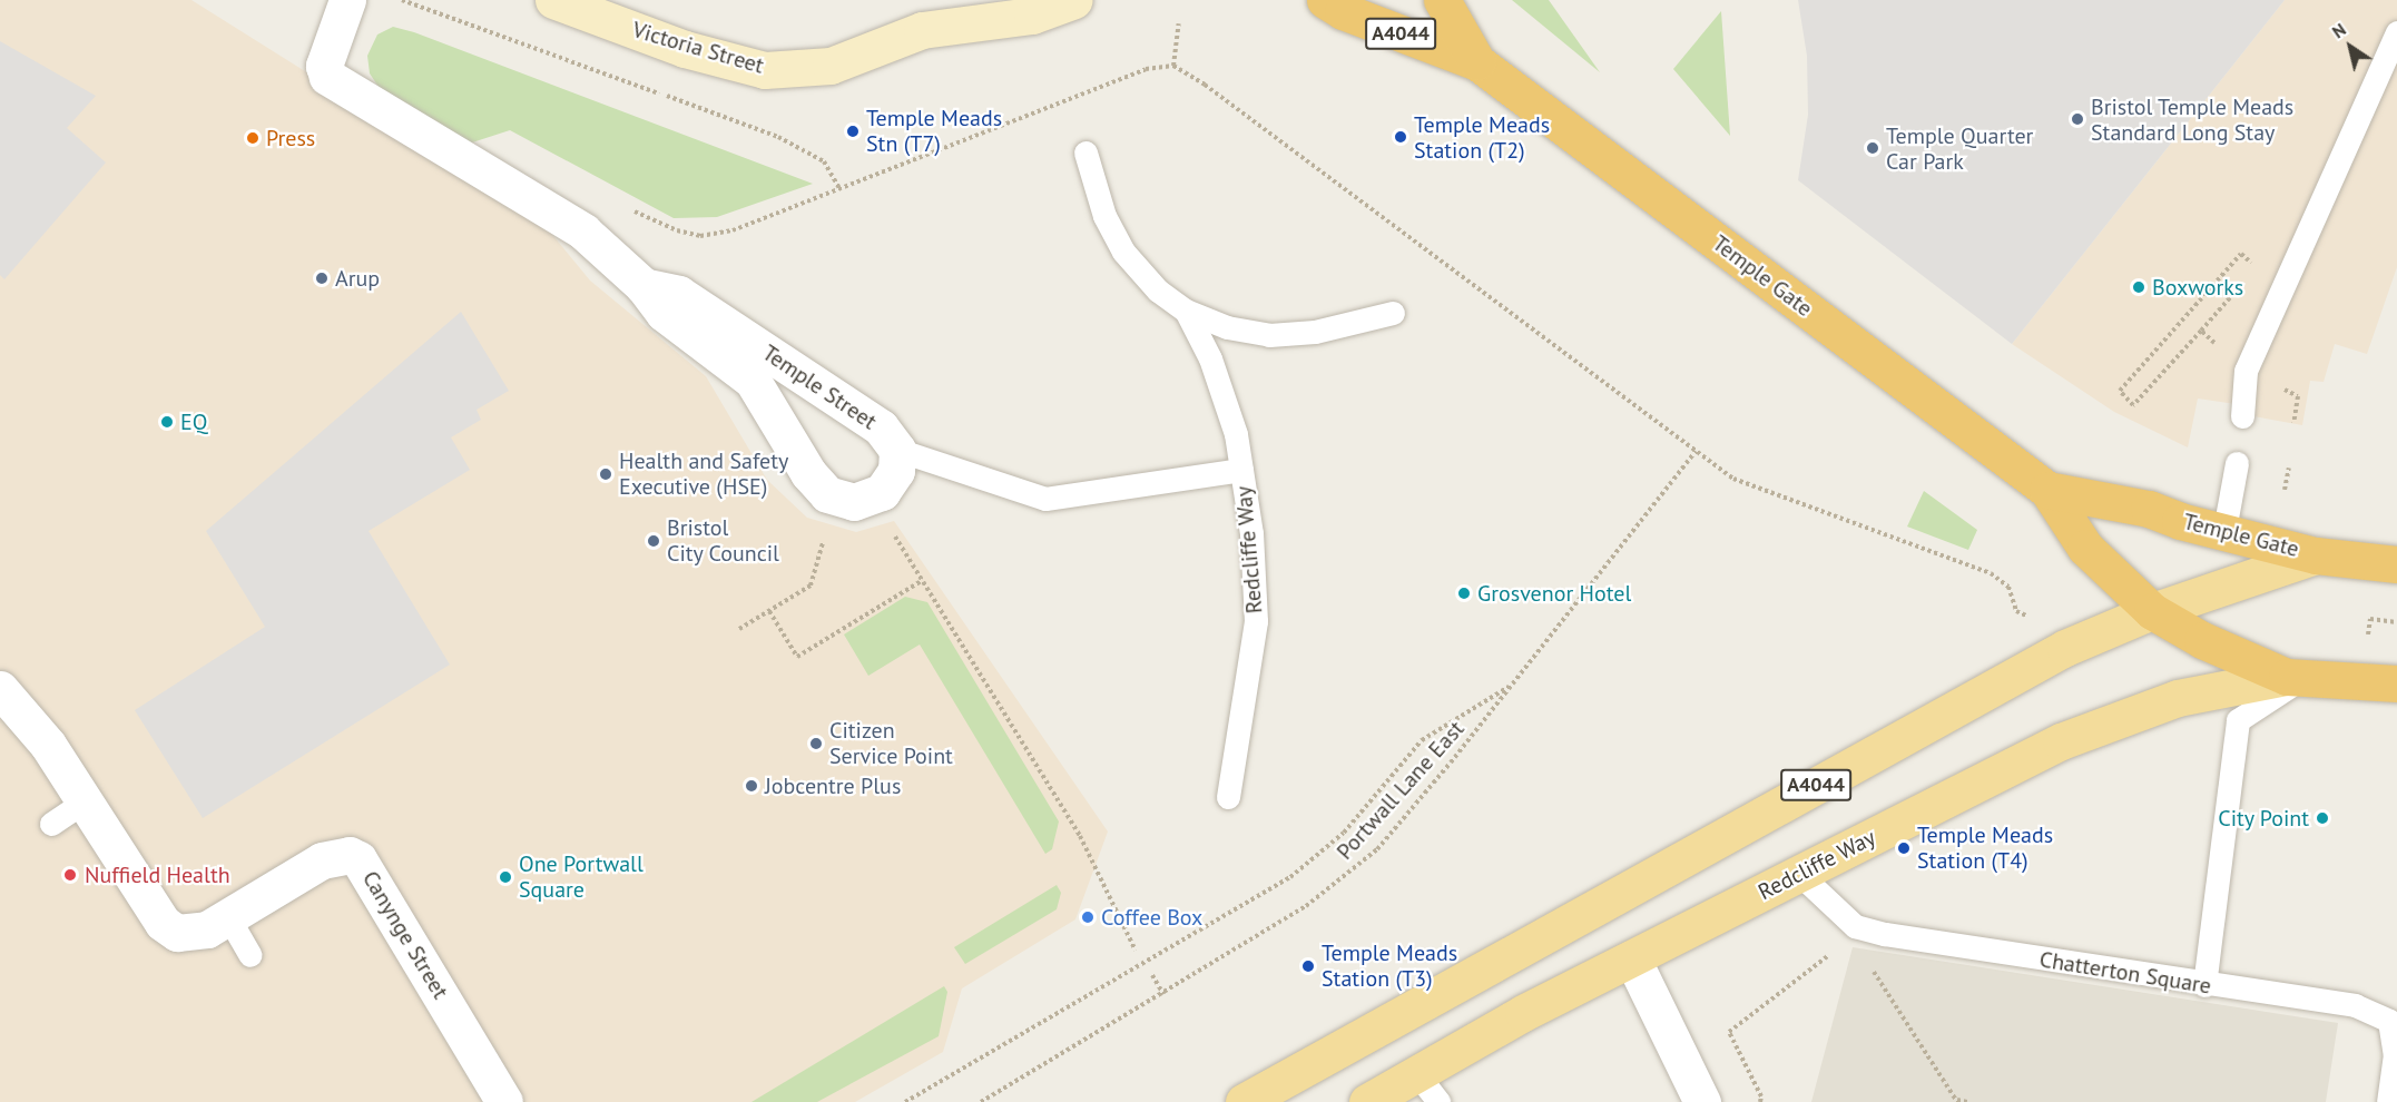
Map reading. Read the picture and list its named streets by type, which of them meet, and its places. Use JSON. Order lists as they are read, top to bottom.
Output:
{
  "streets": {
    "highway": ["A4044", "Temple Gate"],
    "main road": ["Victoria Street", "Redcliffe Way"],
    "street": ["Temple Street", "Canynge Street"],
    "lane": ["Chatterton Square"],
    "path": ["Portwall Lane East"]
  },
  "crossings": [
    ["A4044", "Temple Gate"],
    ["Temple Gate", "Redcliffe Way"]
  ],
  "places": [
    "Bristol Temple Meads Standard Long Stay",
    "Temple Meads Stn (T7)",
    "Temple Meads Station (T2)",
    "Press",
    "Temple Quarter Car Park",
    "Arup",
    "Boxworks",
    "EQ",
    "Health and Safety Executive (HSE)",
    "Bristol City Council",
    "Grosvenor Hotel",
    "Citizen Service Point",
    "Jobcentre Plus",
    "City Point",
    "Temple Meads Station (T4)",
    "Nuffield Health",
    "One Portwall Square",
    "Coffee Box",
    "Temple Meads Station (T3)"
  ],
  "north": "top left"
}
